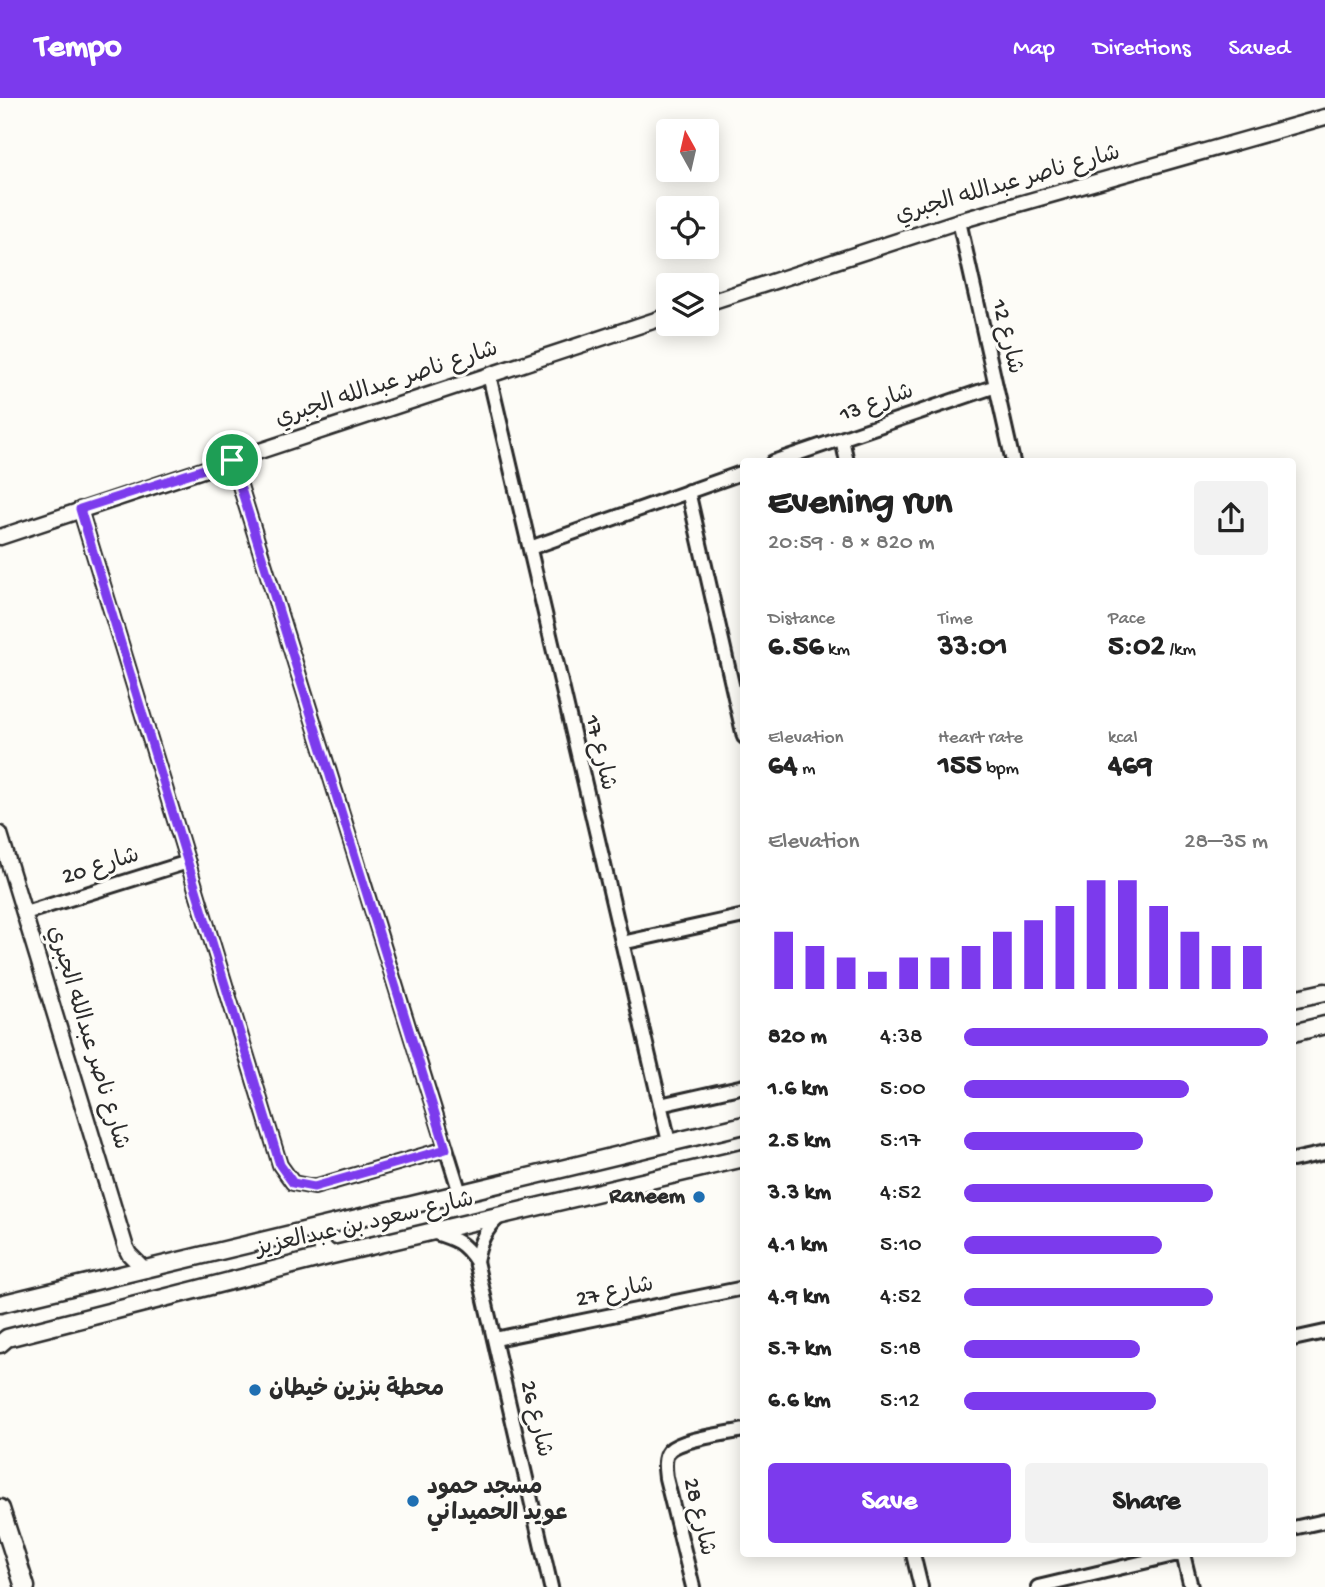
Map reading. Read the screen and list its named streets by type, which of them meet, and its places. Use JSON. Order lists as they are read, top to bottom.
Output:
{
  "streets": {
    "main road": ["شارع سعود بن عبدالعزيز"],
    "street": [
      "شارع ناصر عبدالله الجبري",
      "شارع 12",
      "شارع 13",
      "شارع 17",
      "شارع 20",
      "شارع 27",
      "شارع 26",
      "شارع 28"
    ]
  },
  "crossings": [
    ["شارع ناصر عبدالله الجبري", "شارع 12"],
    ["شارع ناصر عبدالله الجبري", "شارع 17"],
    ["شارع ناصر عبدالله الجبري", "شارع 20"],
    ["شارع ناصر عبدالله الجبري", "شارع سعود بن عبدالعزيز"],
    ["شارع 12", "شارع 13"],
    ["شارع 17", "شارع سعود بن عبدالعزيز"],
    ["شارع 27", "شارع 26"]
  ],
  "places": ["Raneem", "محطة بنزين خيطان", "مسجد حمود عويد الحميداني"],
  "north": "top",
  "page": {
    "header": "Tempo",
    "nav": ["Map", "Directions", "Saved"],
    "heading": ["Evening run", "20:59 · 8 × 820 m"],
    "stats": [
      ["Distance", "6.56 km"],
      ["Time", "33:01"],
      ["Pace", "5:02 /km"],
      ["Elevation", "64 m"],
      ["Heart rate", "155 bpm"],
      ["kcal", "469"]
    ],
    "chart": ["Elevation", "28–35 m"],
    "list": [
      {
        "name": "820 m",
        "note": "4:38"
      },
      {
        "name": "1.6 km",
        "note": "5:00"
      },
      {
        "name": "2.5 km",
        "note": "5:17"
      },
      {
        "name": "3.3 km",
        "note": "4:52"
      },
      {
        "name": "4.1 km",
        "note": "5:10"
      },
      {
        "name": "4.9 km",
        "note": "4:52"
      },
      {
        "name": "5.7 km",
        "note": "5:18"
      },
      {
        "name": "6.6 km",
        "note": "5:12"
      }
    ],
    "buttons": ["Save", "Share"]
  }
}
